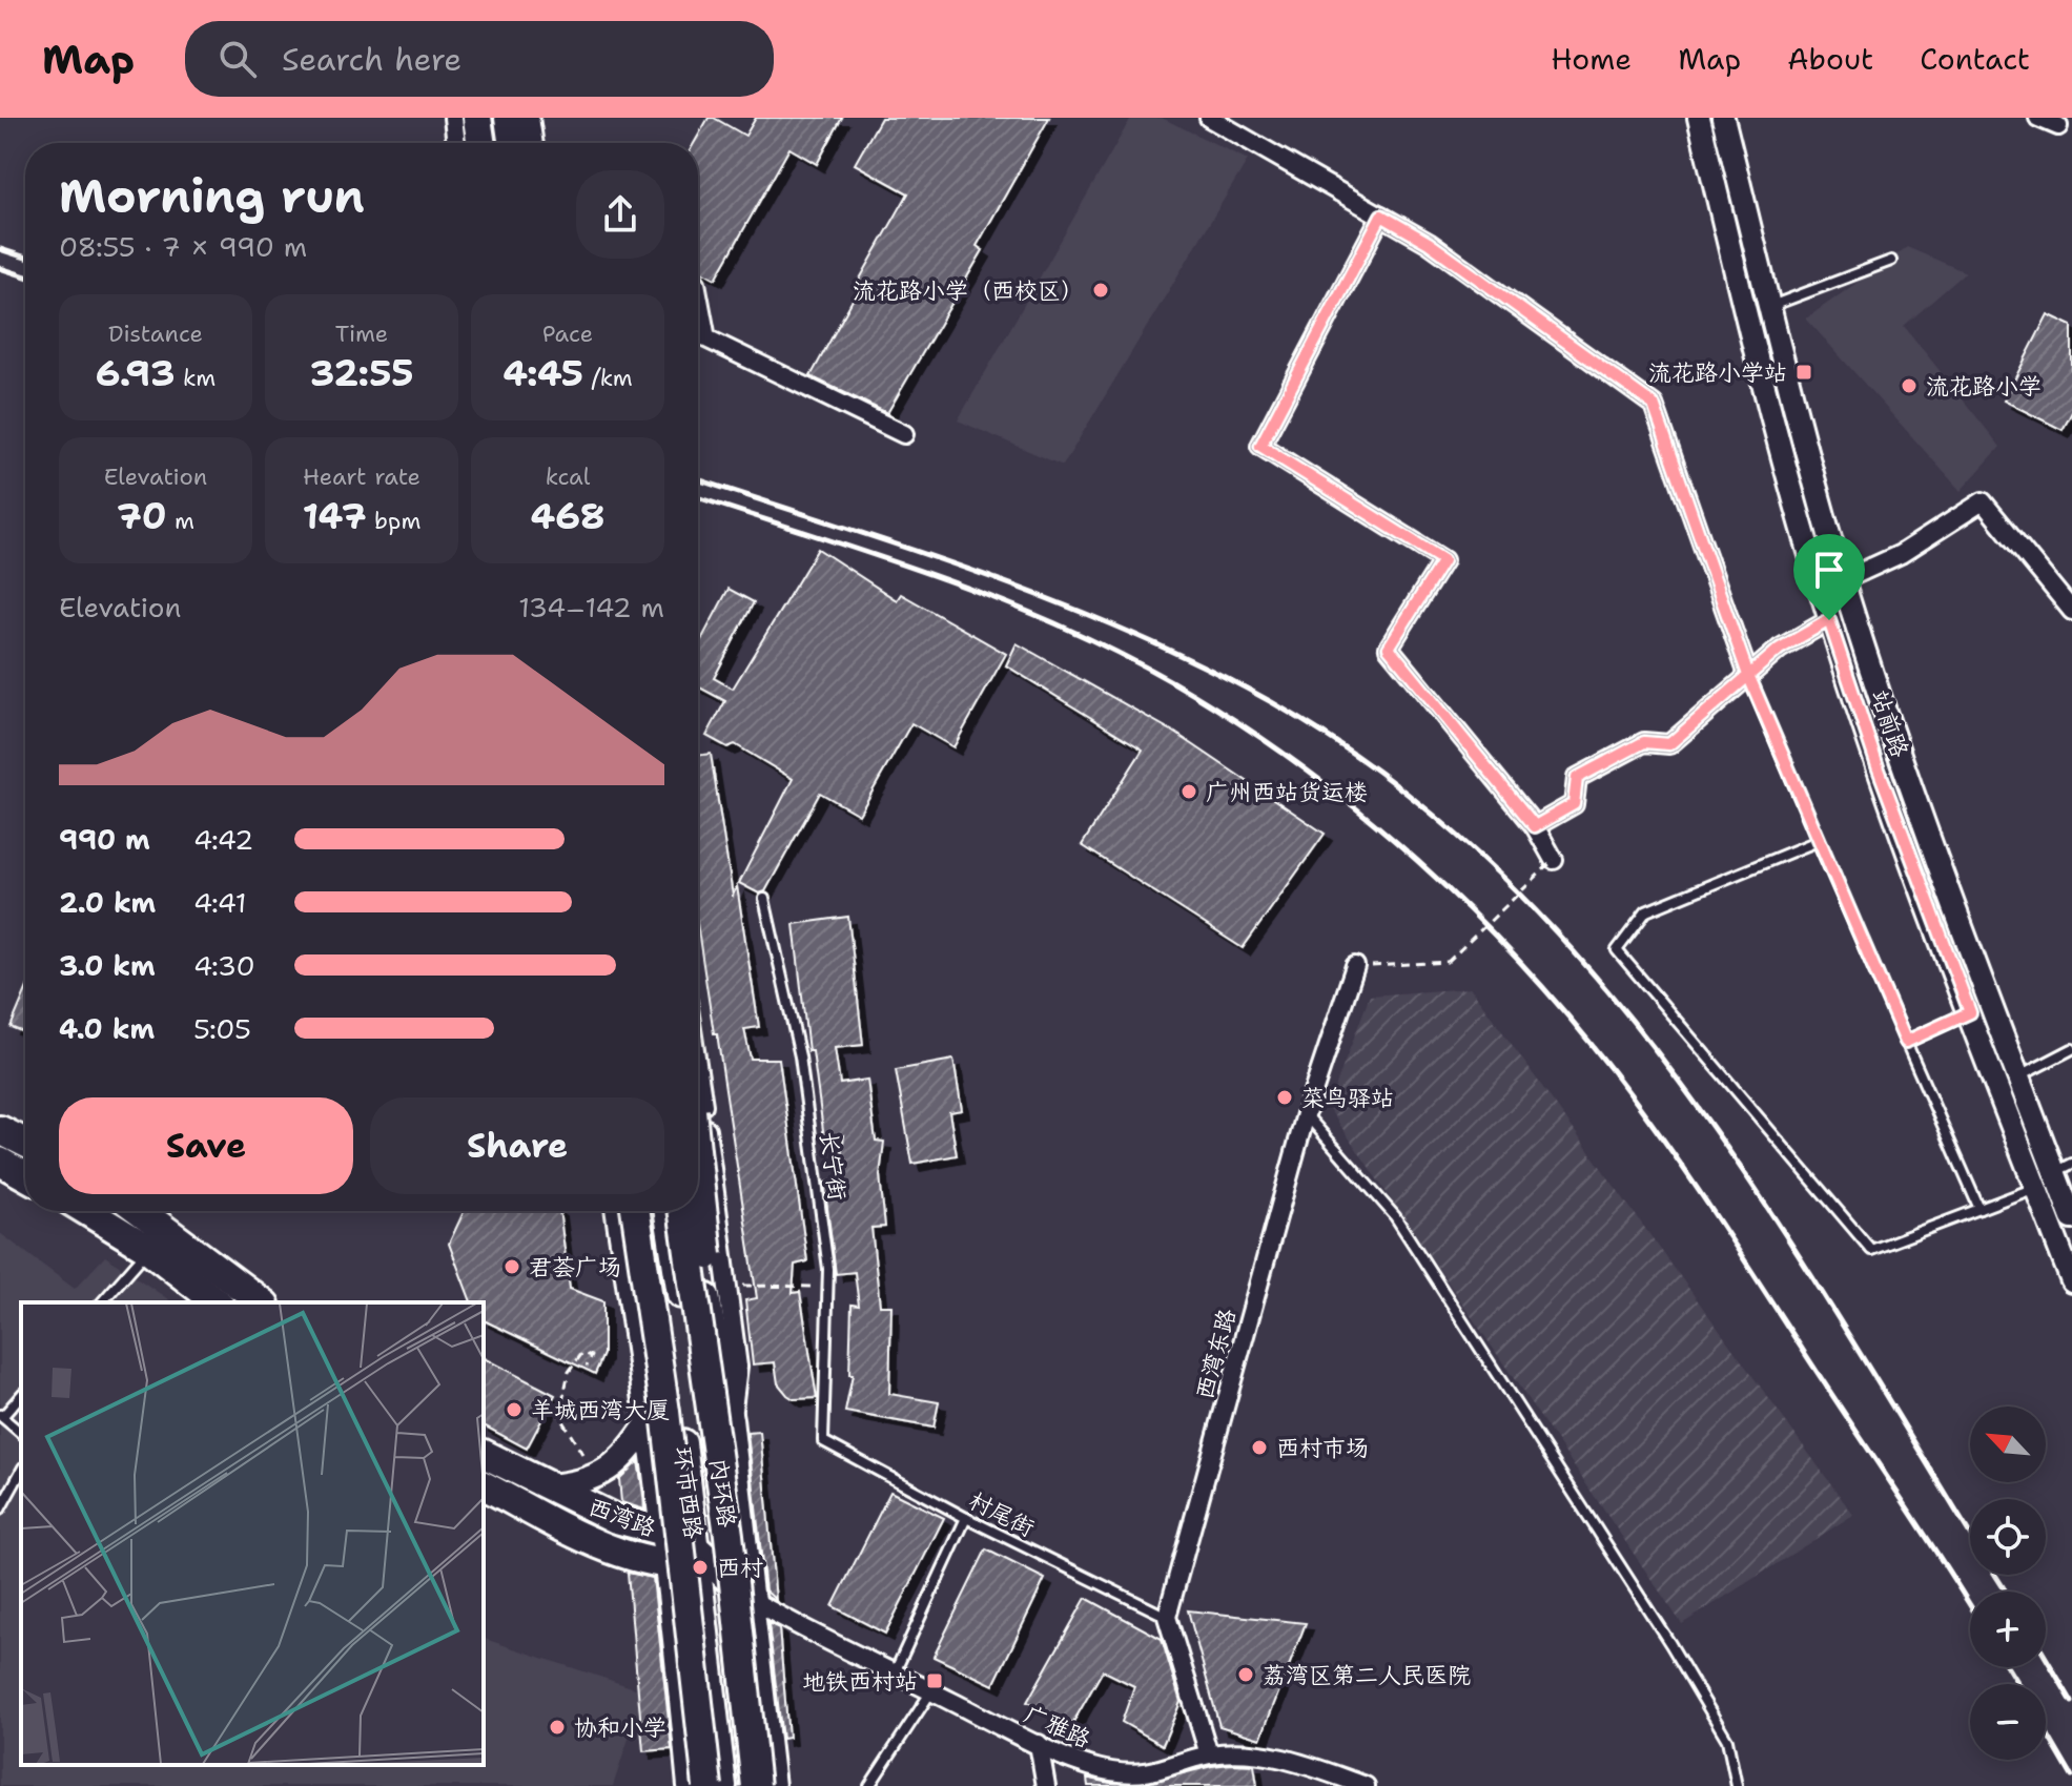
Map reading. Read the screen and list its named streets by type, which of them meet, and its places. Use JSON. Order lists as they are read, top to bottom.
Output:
{
  "streets": {
    "main road": ["环市西路", "内环路", "西湾路"],
    "street": ["站前路", "西湾东路", "广雅路"],
    "lane": ["长宁街", "村尾街"]
  },
  "crossings": [
    ["长宁街", "村尾街"],
    ["西湾东路", "村尾街"],
    ["环市西路", "内环路"],
    ["环市西路", "西湾路"],
    ["内环路", "西湾路"]
  ],
  "places": {
    "other": [
      "流花路小学（西校区）",
      "流花路小学",
      "广州西站货运楼",
      "菜鸟驿站",
      "君荟广场",
      "羊城西湾大厦",
      "西村市场",
      "西村",
      "荔湾区第二人民医院",
      "协和小学"
    ],
    "transit": ["流花路小学站", "地铁西村站"]
  },
  "north": "top left",
  "page": {
    "header": "Map",
    "search": "Search here",
    "nav": [
      "Home",
      "Map",
      "About",
      "Contact"
    ],
    "heading": ["Morning run", "08:55 · 7 × 990 m"],
    "stats": [
      ["Distance", "6.93 km"],
      ["Time", "32:55"],
      ["Pace", "4:45 /km"],
      ["Elevation", "70 m"],
      ["Heart rate", "147 bpm"],
      ["kcal", "468"]
    ],
    "chart": ["Elevation", "134–142 m"],
    "list": [
      {
        "name": "990 m",
        "note": "4:42"
      },
      {
        "name": "2.0 km",
        "note": "4:41"
      },
      {
        "name": "3.0 km",
        "note": "4:30"
      },
      {
        "name": "4.0 km",
        "note": "5:05"
      }
    ],
    "buttons": ["Save", "Share"],
    "map_buttons": ["+", "−"]
  }
}
